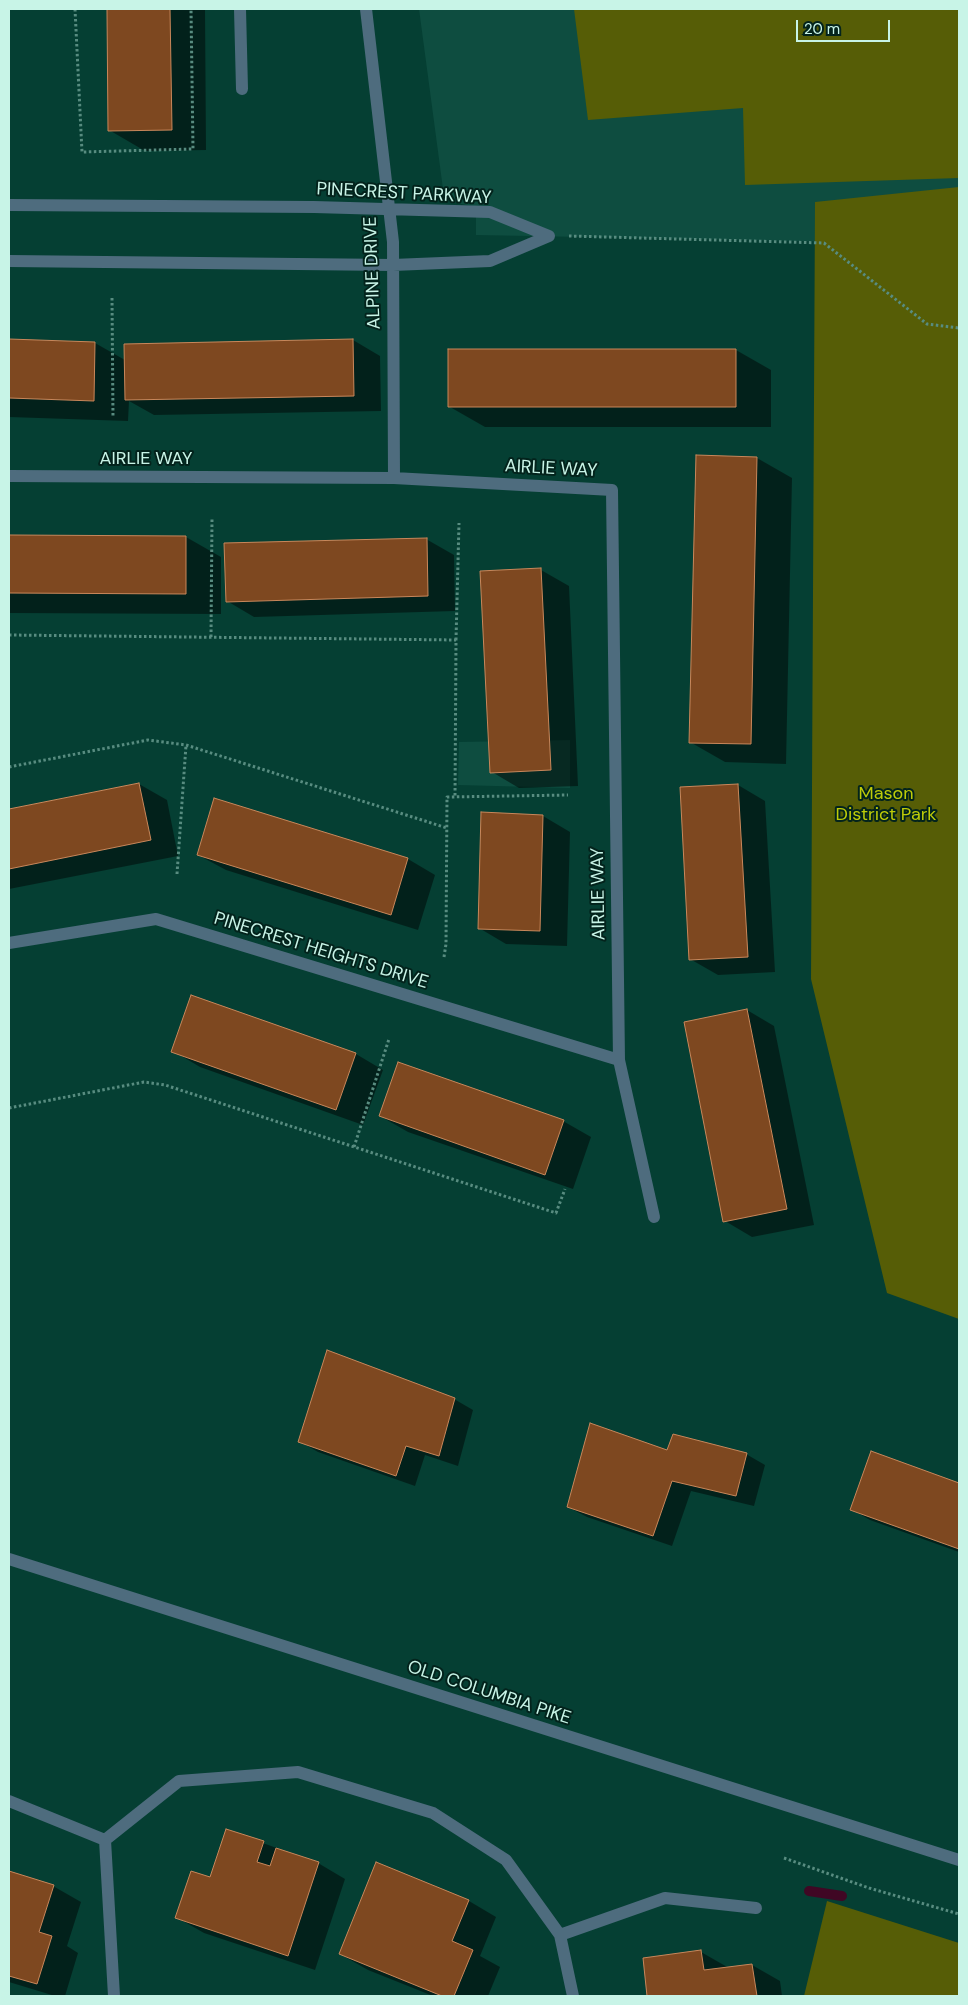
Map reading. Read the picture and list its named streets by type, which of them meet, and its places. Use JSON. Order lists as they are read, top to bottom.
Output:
{
  "streets": {
    "street": [
      "PINECREST PARKWAY",
      "ALPINE DRIVE",
      "AIRLIE WAY",
      "PINECREST HEIGHTS DRIVE",
      "OLD COLUMBIA PIKE"
    ]
  },
  "crossings": [
    ["PINECREST PARKWAY", "ALPINE DRIVE"],
    ["ALPINE DRIVE", "AIRLIE WAY"],
    ["AIRLIE WAY", "PINECREST HEIGHTS DRIVE"]
  ],
  "parks": ["Mason District Park"],
  "scale_bar": "20 m"
}
